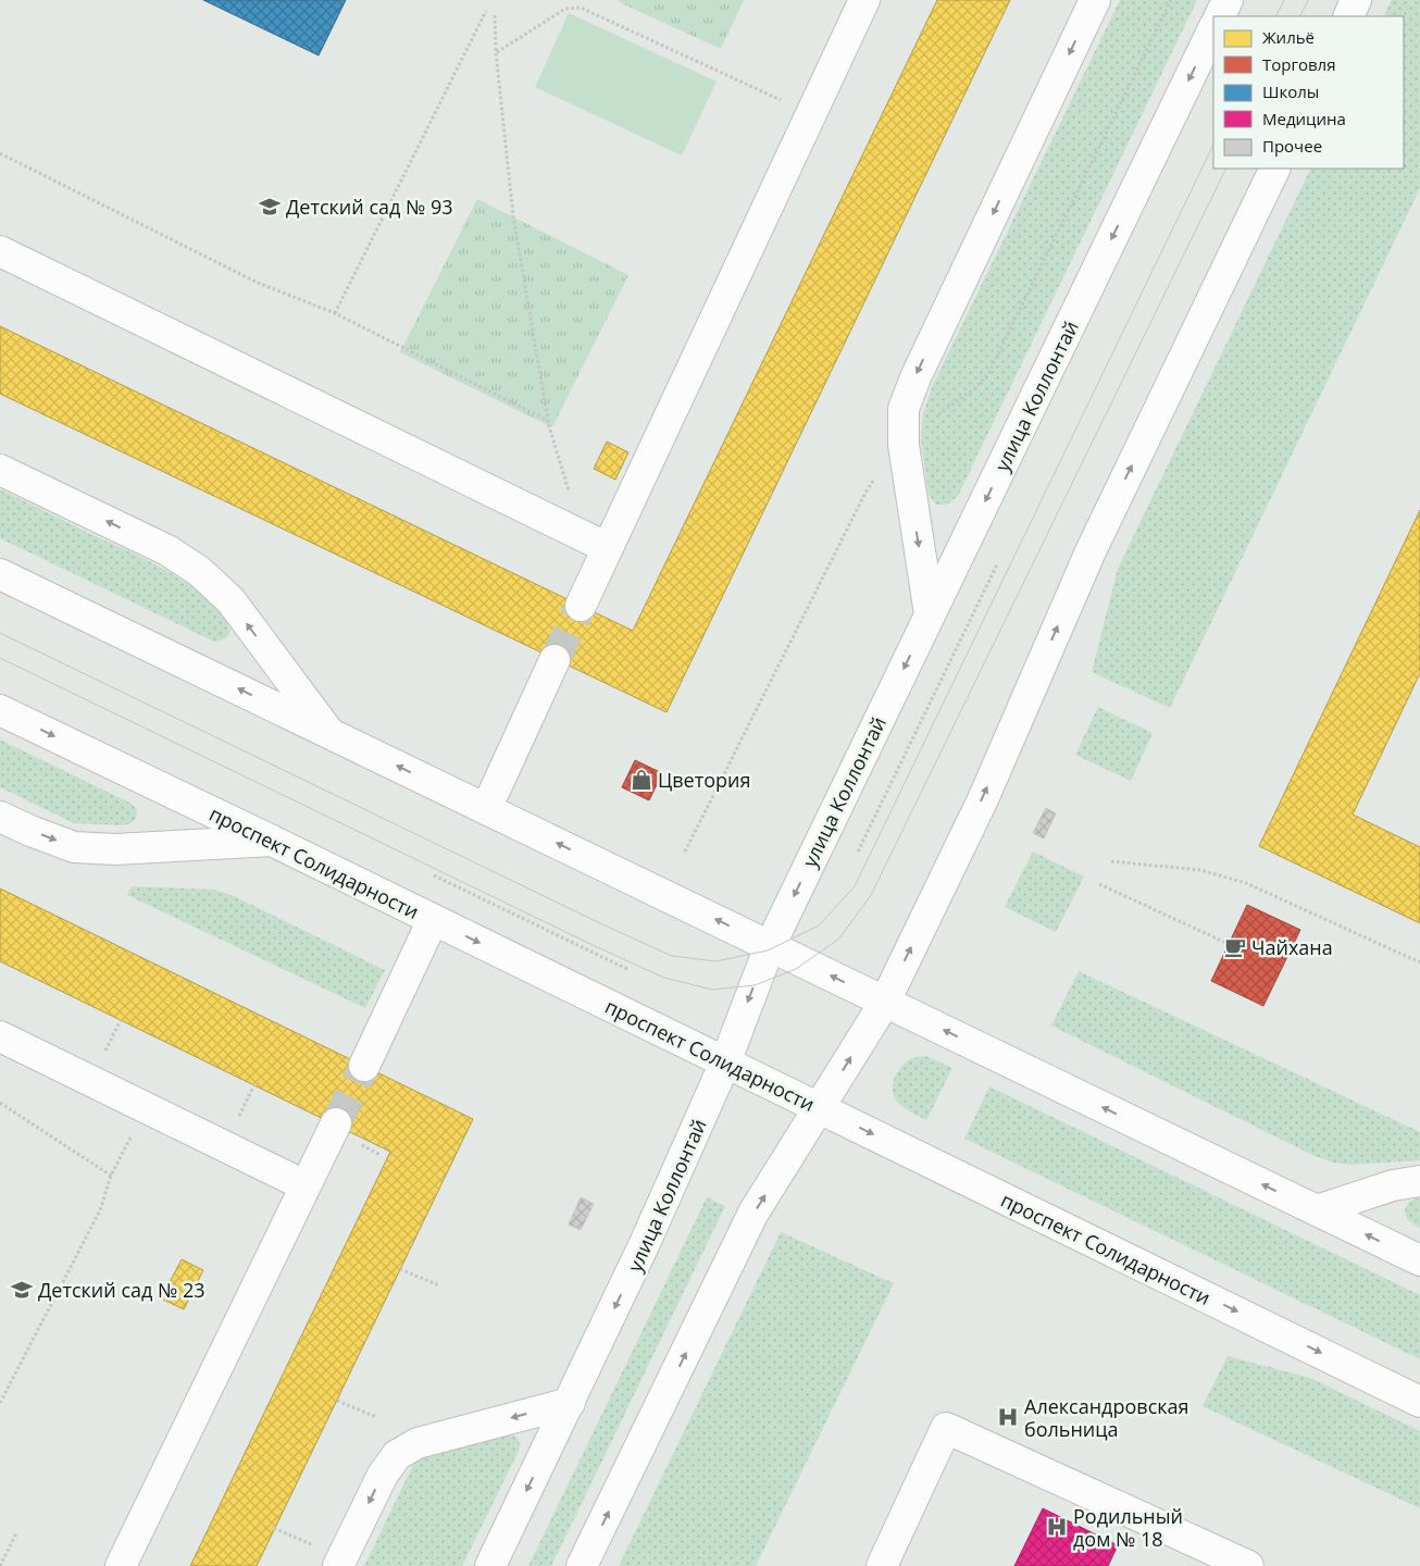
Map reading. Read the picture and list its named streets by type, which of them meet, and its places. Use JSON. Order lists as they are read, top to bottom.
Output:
{
  "streets": {
    "main road": ["улица Коллонтай", "проспект Солидарности"]
  },
  "crossings": [
    ["улица Коллонтай", "проспект Солидарности"]
  ],
  "places": {
    "school or university": ["Детский сад № 93", "Детский сад № 23"],
    "shop": ["Цветория"],
    "cafe": ["Чайхана"],
    "hospital": ["Александровская больница", "Родильный дом № 18"]
  },
  "legend": [
    "Жильё",
    "Торговля",
    "Школы",
    "Медицина",
    "Прочее"
  ]
}
